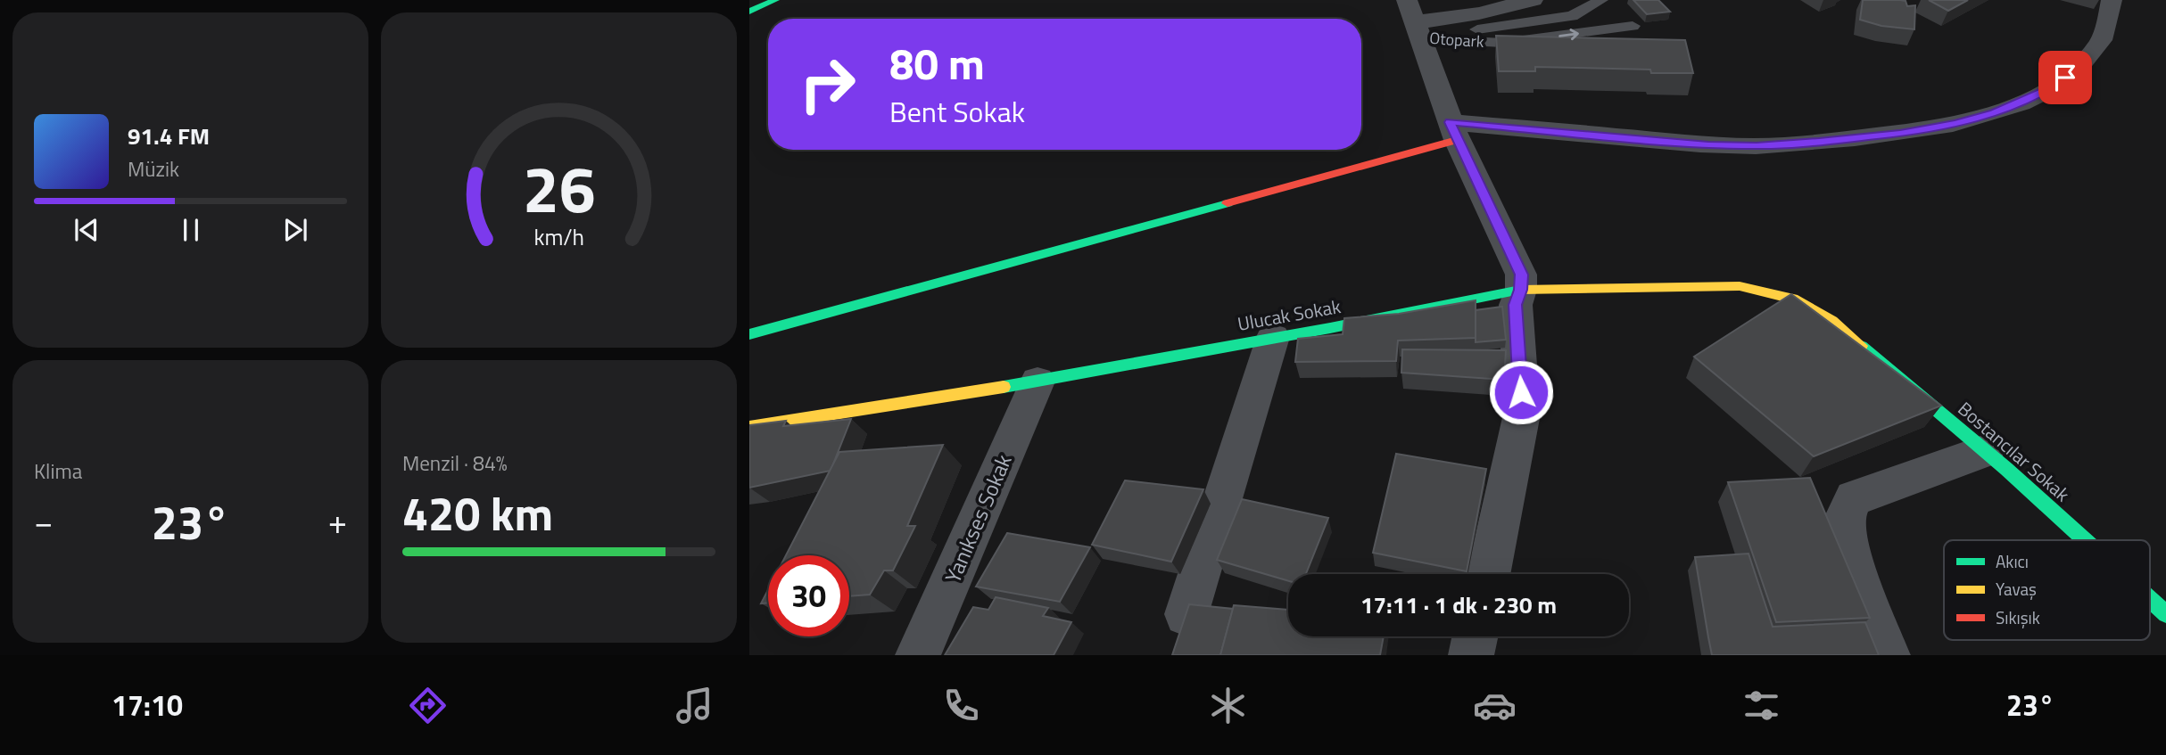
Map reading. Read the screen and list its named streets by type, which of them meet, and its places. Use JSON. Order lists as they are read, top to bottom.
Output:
{
  "streets": {
    "street": ["Ulucak Sokak", "Bostancılar Sokak", "Yanıkses Sokak"],
    "lane": ["Otopark"]
  },
  "crossings": [
    ["Ulucak Sokak", "Bostancılar Sokak"],
    ["Ulucak Sokak", "Yanıkses Sokak"]
  ],
  "legend": ["Akıcı", "Yavaş", "Sıkışık"],
  "page": {
    "turn": ["80 m", "Bent Sokak"],
    "song": ["91.4 FM", "Müzik"],
    "tile": [
      "Klima",
      ["Menzil · 84%", "420 km"]
    ],
    "heat": ["−", "23°", "+"],
    "limit": "30",
    "trip": "17:11 · 1 dk · 230 m",
    "tabs": ["17:10", "23°"],
    "gauge": ["26", "km/h"]
  }
}
